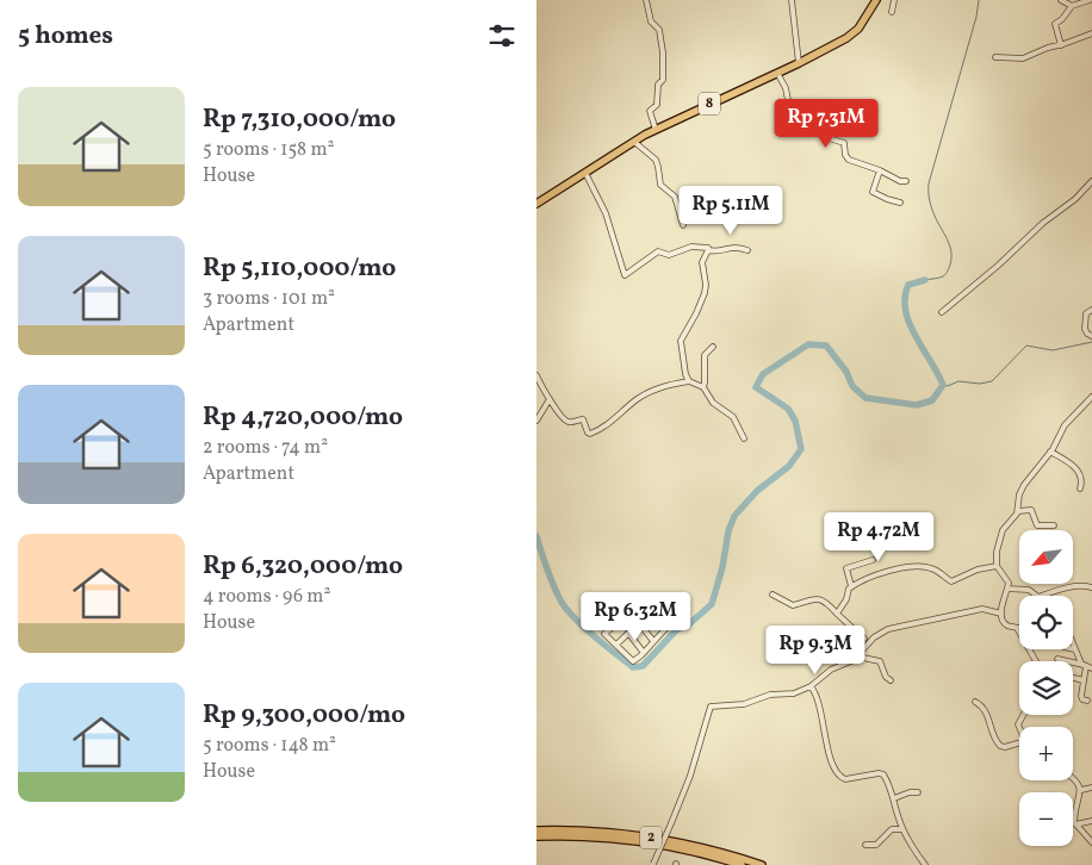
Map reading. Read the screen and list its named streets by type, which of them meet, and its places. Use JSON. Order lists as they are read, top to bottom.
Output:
{
  "streets": {
    "highway": ["8", "2"]
  },
  "north": "bottom left",
  "page": {
    "heading": "5 homes",
    "list": [
      {
        "name": "Rp 7,310,000/mo",
        "note": "5 rooms · 158 m² · House"
      },
      {
        "name": "Rp 5,110,000/mo",
        "note": "3 rooms · 101 m² · Apartment"
      },
      {
        "name": "Rp 4,720,000/mo",
        "note": "2 rooms · 74 m² · Apartment"
      },
      {
        "name": "Rp 6,320,000/mo",
        "note": "4 rooms · 96 m² · House"
      },
      {
        "name": "Rp 9,300,000/mo",
        "note": "5 rooms · 148 m² · House"
      }
    ],
    "price": [
      "Rp 7.31M",
      "Rp 5.11M",
      "Rp 4.72M",
      "Rp 6.32M",
      "Rp 9.3M"
    ],
    "map_buttons": ["+", "−"]
  }
}
